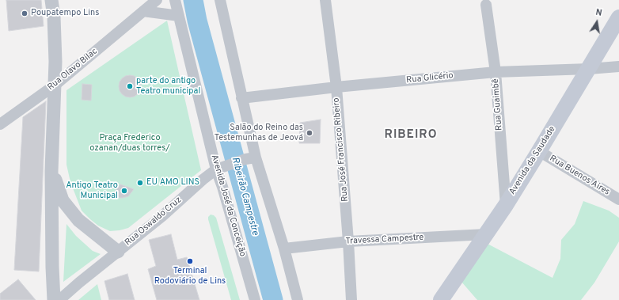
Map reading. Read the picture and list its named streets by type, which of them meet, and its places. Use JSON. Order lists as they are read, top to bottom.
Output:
{
  "streets": {
    "main road": ["Avenida da Saudade"],
    "street": [
      "Rua Olavo Bilac",
      "Rua Glicério",
      "Rua Guaimbê",
      "Rua José Francisco Ribeiro",
      "Rua Buenos Aires",
      "Avenida José da Conceição",
      "Rua Oswaldo Cruz",
      "Travessa Campestre"
    ]
  },
  "crossings": [
    ["Rua Glicério", "Rua Guaimbê"],
    ["Rua Glicério", "Rua José Francisco Ribeiro"],
    ["Rua Glicério", "Avenida da Saudade"],
    ["Rua Guaimbê", "Avenida da Saudade"],
    ["Rua José Francisco Ribeiro", "Travessa Campestre"],
    ["Avenida da Saudade", "Rua Buenos Aires"],
    ["Avenida da Saudade", "Travessa Campestre"],
    ["Avenida José da Conceição", "Rua Oswaldo Cruz"]
  ],
  "districts": ["RIBEIRO"],
  "water": ["Ribeirão Campestre"],
  "parks": ["Praça Frederico ozanan/duas torres/"],
  "places": [
    "Poupatempo Lins",
    "parte do antigo Teatro municipal",
    "Salão do Reino das Testemunhas de Jeová",
    "EU AMO LINS",
    "Antigo Teatro Municipal",
    "Terminal Rodoviário de Lins"
  ],
  "north": "top"
}
